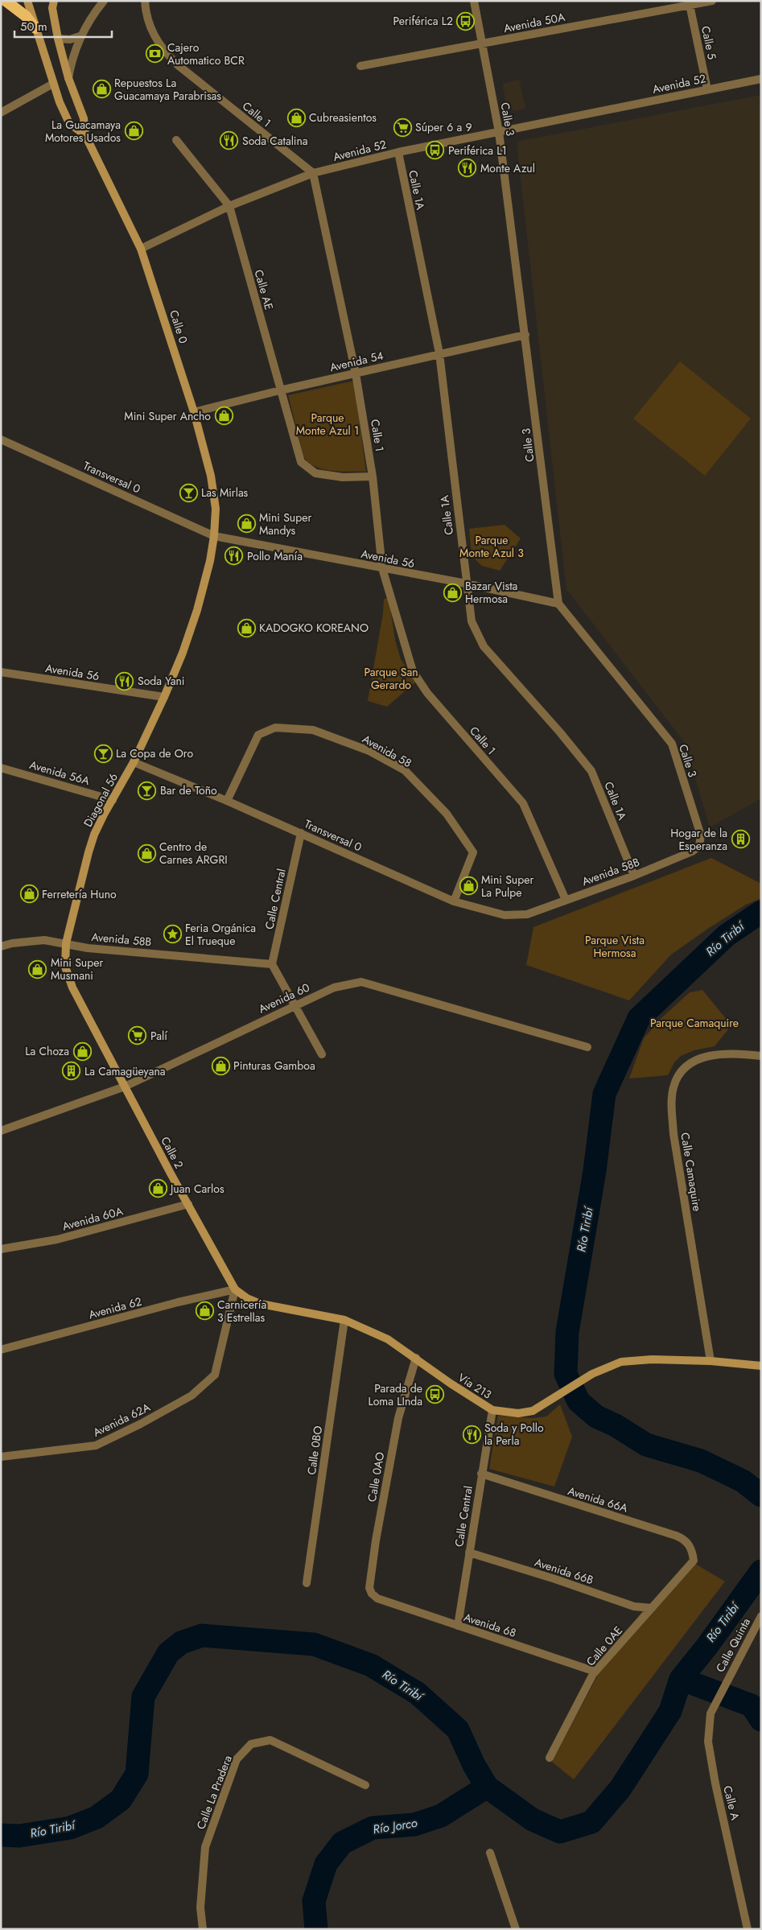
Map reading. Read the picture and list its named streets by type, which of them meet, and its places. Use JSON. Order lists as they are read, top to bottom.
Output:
{
  "streets": {
    "main road": [
      "Calle 0",
      "Diagonal 56",
      "Calle 2",
      "Vía 213"
    ],
    "street": [
      "Avenida 50A",
      "Calle 5",
      "Avenida 52",
      "Calle 1",
      "Calle 3",
      "Calle 1A",
      "Calle AE",
      "Avenida 54",
      "Transversal 0",
      "Avenida 56",
      "Avenida 58",
      "Avenida 56A",
      "Avenida 58B",
      "Calle Central",
      "Avenida 60",
      "Calle Camaquire",
      "Avenida 60A",
      "Avenida 62",
      "Avenida 62A",
      "Calle 0BO",
      "Calle 0AO",
      "Avenida 66A",
      "Avenida 66B",
      "Avenida 68",
      "Calle Quinta",
      "Calle 0AE",
      "Calle La Pradera",
      "Calle A"
    ]
  },
  "crossings": [
    ["Avenida 50A", "Calle 5"],
    ["Avenida 50A", "Calle 3"],
    ["Calle 5", "Avenida 52"],
    ["Avenida 52", "Calle 1"],
    ["Avenida 52", "Calle 3"],
    ["Avenida 52", "Calle 1A"],
    ["Avenida 52", "Calle AE"],
    ["Avenida 52", "Calle 0"],
    ["Calle 1", "Calle AE"],
    ["Calle 1", "Avenida 54"],
    ["Calle 1", "Avenida 56"],
    ["Calle 1", "Avenida 58B"],
    ["Calle 3", "Avenida 54"],
    ["Calle 3", "Avenida 56"],
    ["Calle 3", "Avenida 58B"],
    ["Calle 1A", "Avenida 54"],
    ["Calle 1A", "Avenida 56"],
    ["Calle 1A", "Avenida 58B"],
    ["Calle AE", "Avenida 54"],
    ["Calle 0", "Avenida 54"],
    ["Calle 0", "Transversal 0"],
    ["Calle 0", "Avenida 56"],
    ["Calle 0", "Diagonal 56"],
    ["Transversal 0", "Avenida 56"],
    ["Transversal 0", "Avenida 58"],
    ["Transversal 0", "Diagonal 56"],
    ["Transversal 0", "Avenida 58B"],
    ["Transversal 0", "Calle Central"],
    ["Avenida 56", "Diagonal 56"],
    ["Avenida 56A", "Diagonal 56"],
    ["Diagonal 56", "Avenida 58B"],
    ["Diagonal 56", "Calle 2"],
    ["Avenida 58B", "Calle Central"],
    ["Avenida 58B", "Calle 2"],
    ["Calle Central", "Vía 213"],
    ["Calle Central", "Avenida 66A"],
    ["Calle Central", "Avenida 66B"],
    ["Calle Central", "Avenida 68"],
    ["Avenida 60", "Calle 2"],
    ["Calle 2", "Avenida 60A"],
    ["Calle 2", "Avenida 62"],
    ["Calle 2", "Vía 213"],
    ["Calle 2", "Avenida 62A"],
    ["Calle Camaquire", "Vía 213"],
    ["Avenida 62", "Vía 213"],
    ["Avenida 62", "Avenida 62A"],
    ["Vía 213", "Avenida 62A"],
    ["Vía 213", "Calle 0BO"],
    ["Vía 213", "Calle 0AO"],
    ["Calle 0AO", "Avenida 68"],
    ["Avenida 66A", "Calle 0AE"],
    ["Avenida 66B", "Calle 0AE"],
    ["Avenida 68", "Calle 0AE"],
    ["Calle Quinta", "Calle A"]
  ],
  "water": ["Río Tiribí", "Río Jorco"],
  "parks": [
    "Parque Monte Azul 1",
    "Parque Monte Azul 3",
    "Parque San Gerardo",
    "Parque Vista Hermosa",
    "Parque Camaquire"
  ],
  "places": {
    "bus stop": ["Periférica L2", "Periférica L1", "Parada de Loma LInda"],
    "bank": ["Cajero Automatico BCR"],
    "shop": [
      "Repuestos La Guacamaya Parabrisas",
      "Cubreasientos",
      "La Guacamaya Motores Usados",
      "Mini Super Ancho",
      "Mini Super Mandys",
      "Bazar Vista Hermosa",
      "KADOGKO KOREANO",
      "Centro de Carnes ARGRI",
      "Mini Super La Pulpe",
      "Ferretería Huno",
      "Mini Super Musmani",
      "La Choza",
      "Pinturas Gamboa",
      "Juan Carlos",
      "Carnicería 3 Estrellas"
    ],
    "supermarket": ["Súper 6 a 9", "Palí"],
    "restaurant": [
      "Soda Catalina",
      "Monte Azul",
      "Pollo Manía",
      "Soda Yani",
      "Soda y Pollo la Perla"
    ],
    "bar": ["Las Mirlas", "La Copa de Oro", "Bar de Toño"],
    "building": ["Hogar de la Esperanza", "La Camagüeyana"],
    "place": ["Feria Orgánica El Trueque"]
  },
  "scale_bar": "50 m"
}
